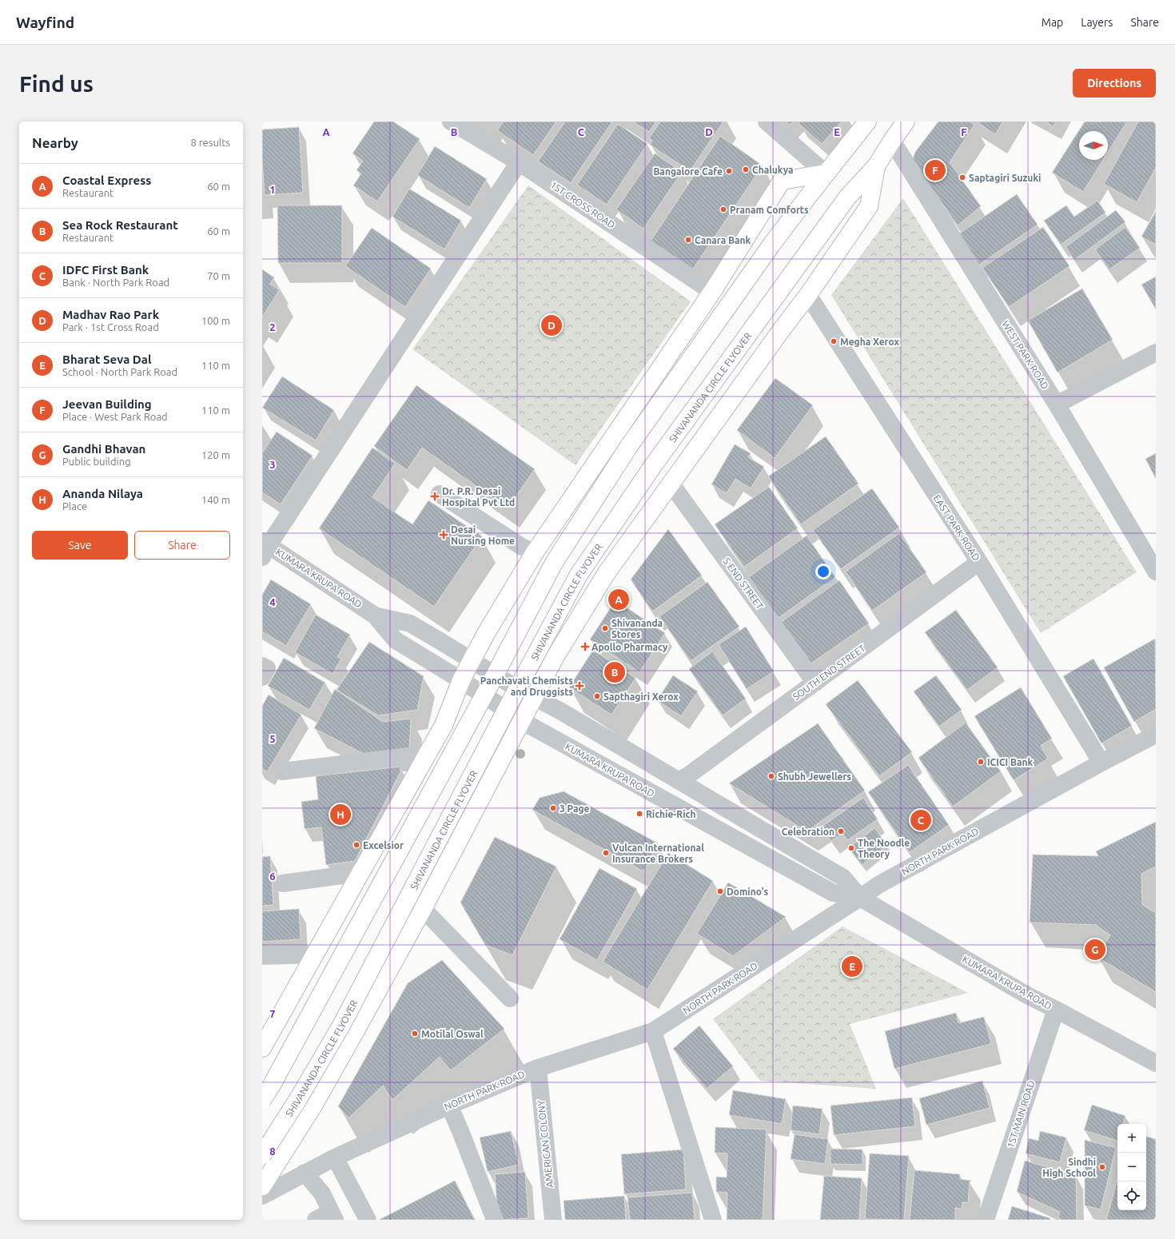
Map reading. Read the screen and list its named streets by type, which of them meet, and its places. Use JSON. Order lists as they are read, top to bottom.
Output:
{
  "streets": {
    "main road": ["SHIVANANDA CIRCLE FLYOVER"],
    "street": [
      "1ST CROSS ROAD",
      "WEST PARK ROAD",
      "EAST PARK ROAD",
      "KUMARA KRUPA ROAD",
      "S END STREET",
      "SOUTH END STREET",
      "NORTH PARK ROAD",
      "1ST MAIN ROAD",
      "AMERICAN COLONY"
    ]
  },
  "crossings": [
    ["EAST PARK ROAD", "SOUTH END STREET"],
    ["EAST PARK ROAD", "NORTH PARK ROAD"],
    ["KUMARA KRUPA ROAD", "SOUTH END STREET"],
    ["KUMARA KRUPA ROAD", "NORTH PARK ROAD"],
    ["KUMARA KRUPA ROAD", "1ST MAIN ROAD"],
    ["S END STREET", "SOUTH END STREET"],
    ["NORTH PARK ROAD", "AMERICAN COLONY"]
  ],
  "places": {
    "other": [
      "Chalukya",
      "Bangalore Cafe",
      "Saptagiri Suzuki",
      "Pranam Comforts",
      "Canara Bank",
      "Megha Xerox",
      "Shivananda Stores",
      "Sapthagiri Xerox",
      "ICICI Bank",
      "Shubh Jewellers",
      "3 Page",
      "Richie-Rich",
      "Celebration",
      "Excelsior",
      "The Noodle Theory",
      "Vulcan International Insurance Brokers",
      "Domino's",
      "Motilal Oswal",
      "Sindhi High School"
    ],
    "health": [
      "Dr. P.R. Desai Hospital Pvt Ltd",
      "Desai Nursing Home",
      "Apollo Pharmacy",
      "Panchavati Chemists and Druggists"
    ]
  },
  "north": "right",
  "page": {
    "header": "Wayfind",
    "nav": ["Map", "Layers", "Share"],
    "buttons": [
      "Directions",
      ["Save", "Share"]
    ],
    "title": "Find us",
    "heading": ["Nearby", "8 results"],
    "pins": [
      "F",
      "D",
      "A",
      "B",
      "H",
      "C",
      "G",
      "E"
    ],
    "list": [
      {
        "mark": "A",
        "name": "Coastal Express",
        "note": "Restaurant",
        "value": "60 m"
      },
      {
        "mark": "B",
        "name": "Sea Rock Restaurant",
        "note": "Restaurant",
        "value": "60 m"
      },
      {
        "mark": "C",
        "name": "IDFC First Bank",
        "note": "Bank · North Park Road",
        "value": "70 m"
      },
      {
        "mark": "D",
        "name": "Madhav Rao Park",
        "note": "Park · 1st Cross Road",
        "value": "100 m"
      },
      {
        "mark": "E",
        "name": "Bharat Seva Dal",
        "note": "School · North Park Road",
        "value": "110 m"
      },
      {
        "mark": "F",
        "name": "Jeevan Building",
        "note": "Place · West Park Road",
        "value": "110 m"
      },
      {
        "mark": "G",
        "name": "Gandhi Bhavan",
        "note": "Public building",
        "value": "120 m"
      },
      {
        "mark": "H",
        "name": "Ananda Nilaya",
        "note": "Place",
        "value": "140 m"
      }
    ],
    "map_buttons": ["+", "−"]
  },
  "grid": {
    "columns": [
      "A",
      "B",
      "C",
      "D",
      "E",
      "F"
    ],
    "rows": [
      "1",
      "2",
      "3",
      "4",
      "5",
      "6",
      "7",
      "8"
    ]
  }
}
